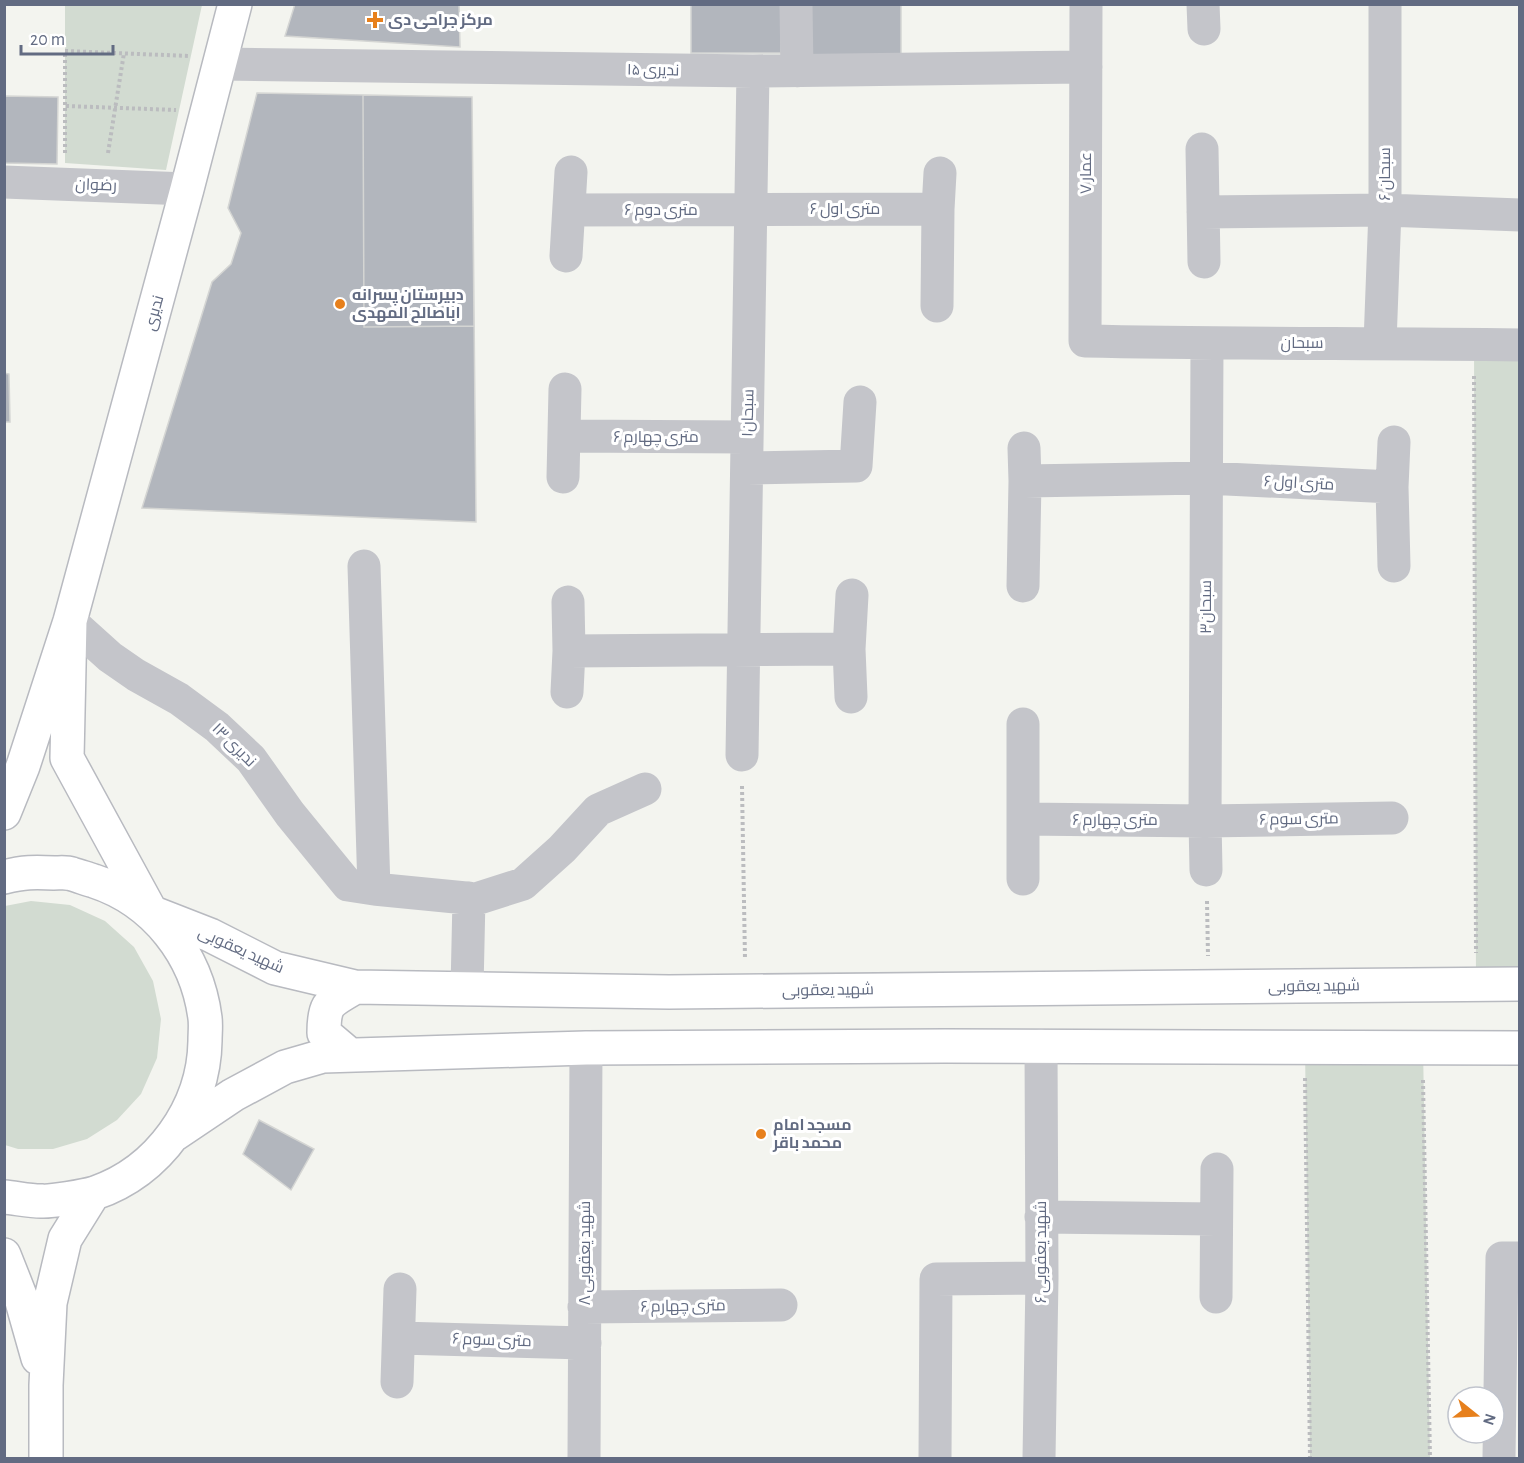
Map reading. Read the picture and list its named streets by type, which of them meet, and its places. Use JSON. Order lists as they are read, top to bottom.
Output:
{
  "streets": {
    "street": [
      "ندیری ۱۵",
      "عمار ۷",
      "سبحان ۶",
      "رضوان",
      "۶ متری اول",
      "۶ متری دوم",
      "ندیری",
      "سبحان",
      "سبحان۱",
      "۶ متری چهارم",
      "سبحان۳",
      "ندیری ۱۳",
      "۶ متری سوم",
      "شهید یعقوبی",
      "شهید یعقوبی ۶",
      "شهید یعقوبی ۸"
    ]
  },
  "crossings": [
    ["ندیری ۱۵", "عمار ۷"],
    ["ندیری ۱۵", "ندیری"],
    ["ندیری ۱۵", "سبحان۱"],
    ["عمار ۷", "سبحان"],
    ["سبحان ۶", "سبحان"],
    ["رضوان", "ندیری"],
    ["۶ متری اول", "۶ متری دوم"],
    ["۶ متری اول", "سبحان۱"],
    ["۶ متری اول", "سبحان۳"],
    ["۶ متری دوم", "سبحان۱"],
    ["ندیری", "ندیری ۱۳"],
    ["سبحان", "سبحان۳"],
    ["سبحان۱", "۶ متری چهارم"],
    ["۶ متری چهارم", "سبحان۳"],
    ["۶ متری چهارم", "۶ متری سوم"],
    ["۶ متری چهارم", "شهید یعقوبی ۸"],
    ["سبحان۳", "۶ متری سوم"],
    ["۶ متری سوم", "شهید یعقوبی ۸"]
  ],
  "places": {
    "health": ["مرکز جراحی دی"],
    "other": ["دبیرستان پسرانه اباصالح المهدی", "مسجد امام محمد باقر"]
  },
  "scale_bar": "20 m",
  "north": "right"
}
